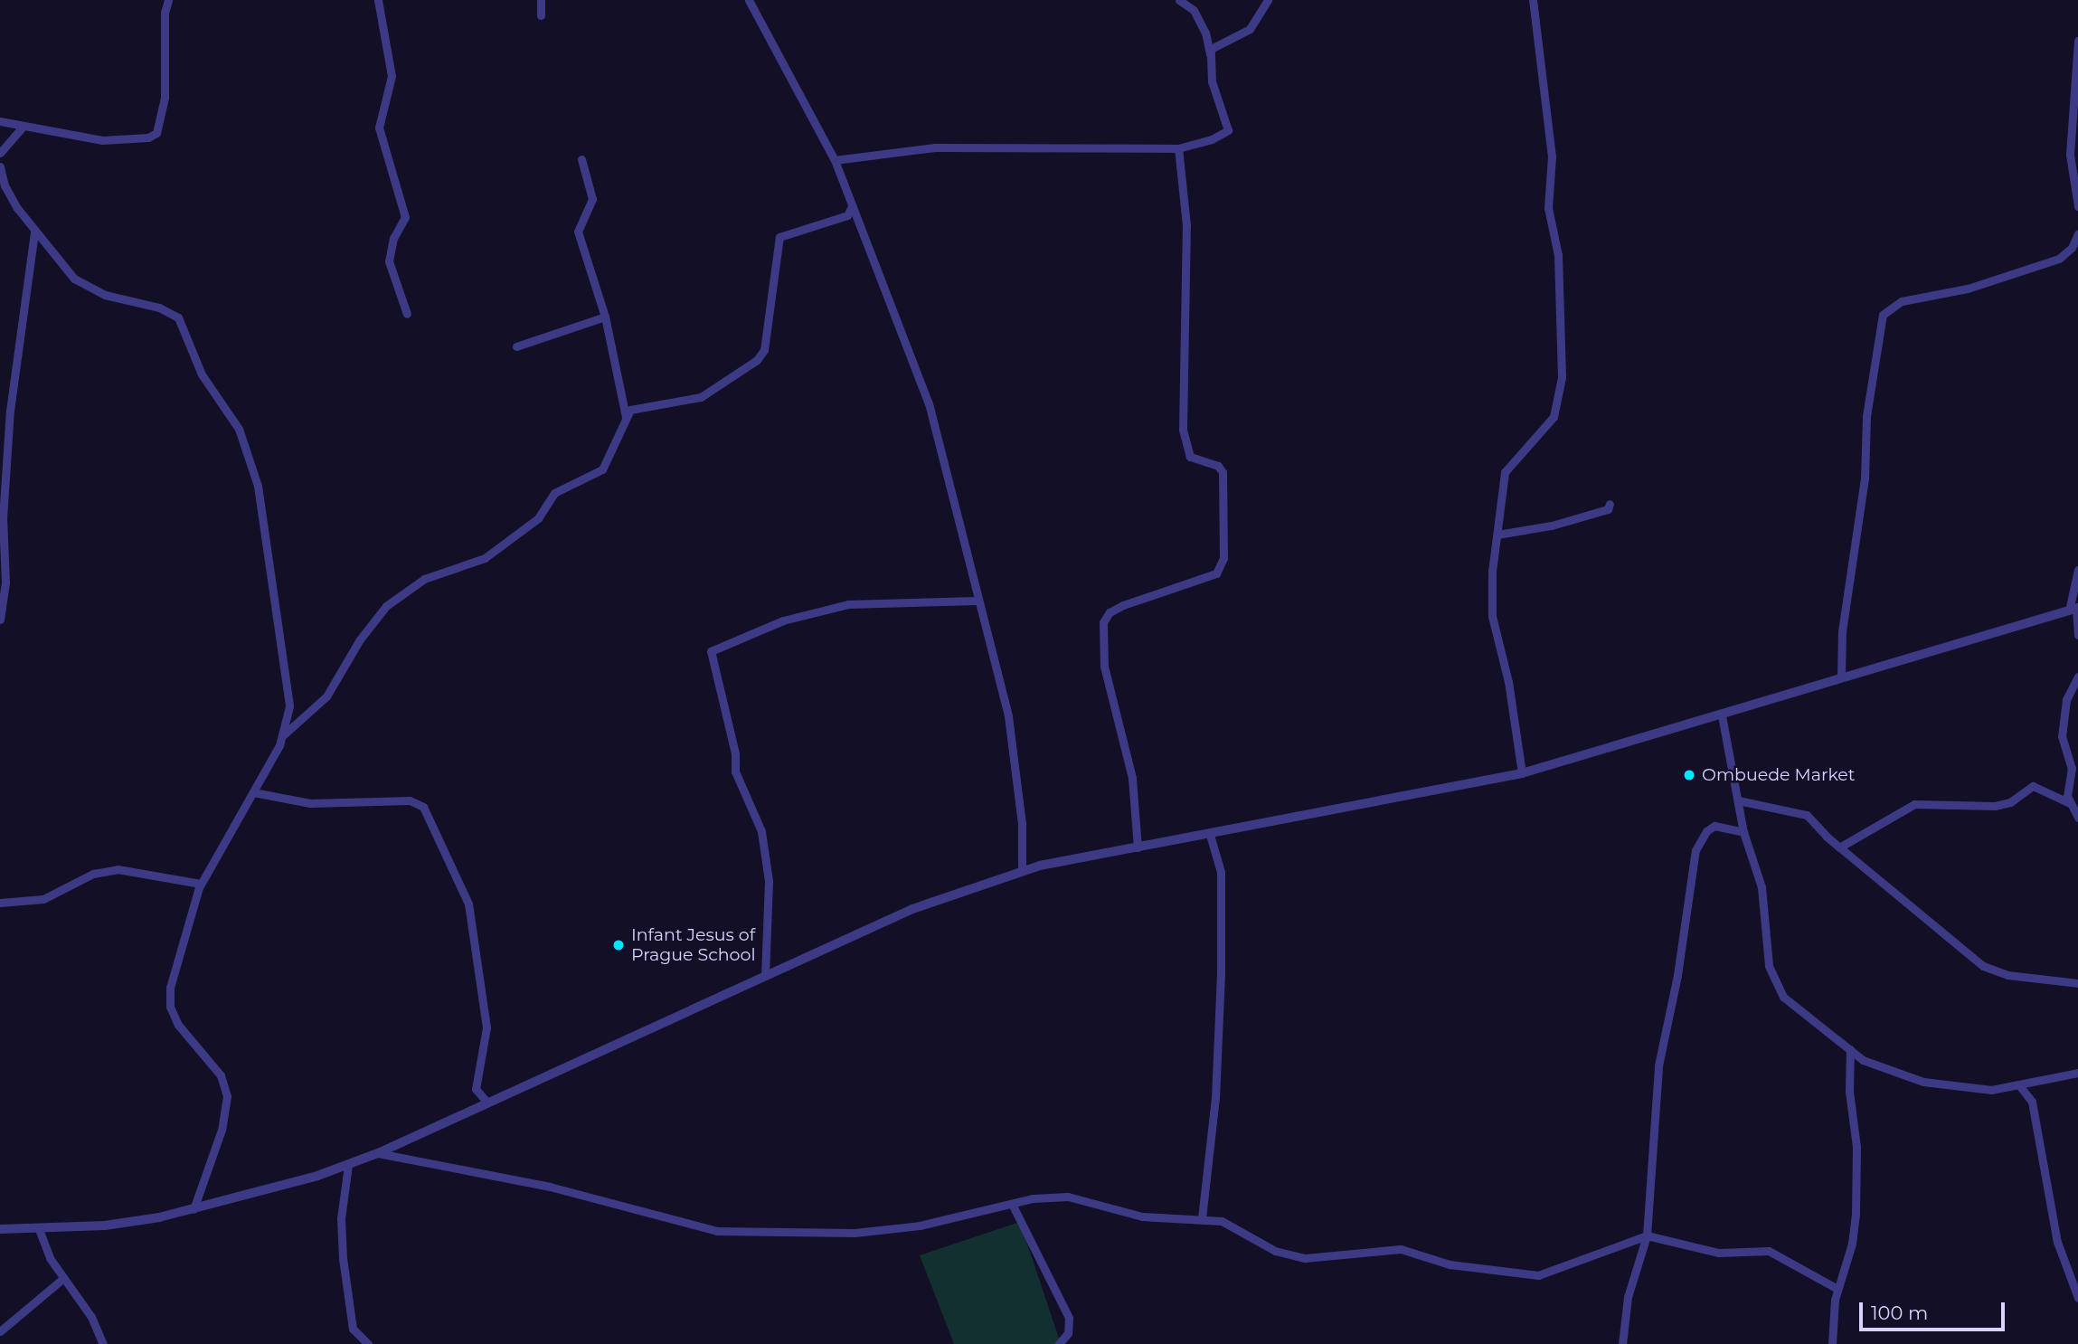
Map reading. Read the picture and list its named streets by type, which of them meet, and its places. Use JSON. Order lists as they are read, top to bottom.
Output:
{
  "places": ["Ombuede Market", "Infant Jesus of Prague School"],
  "scale_bar": "100 m"
}
